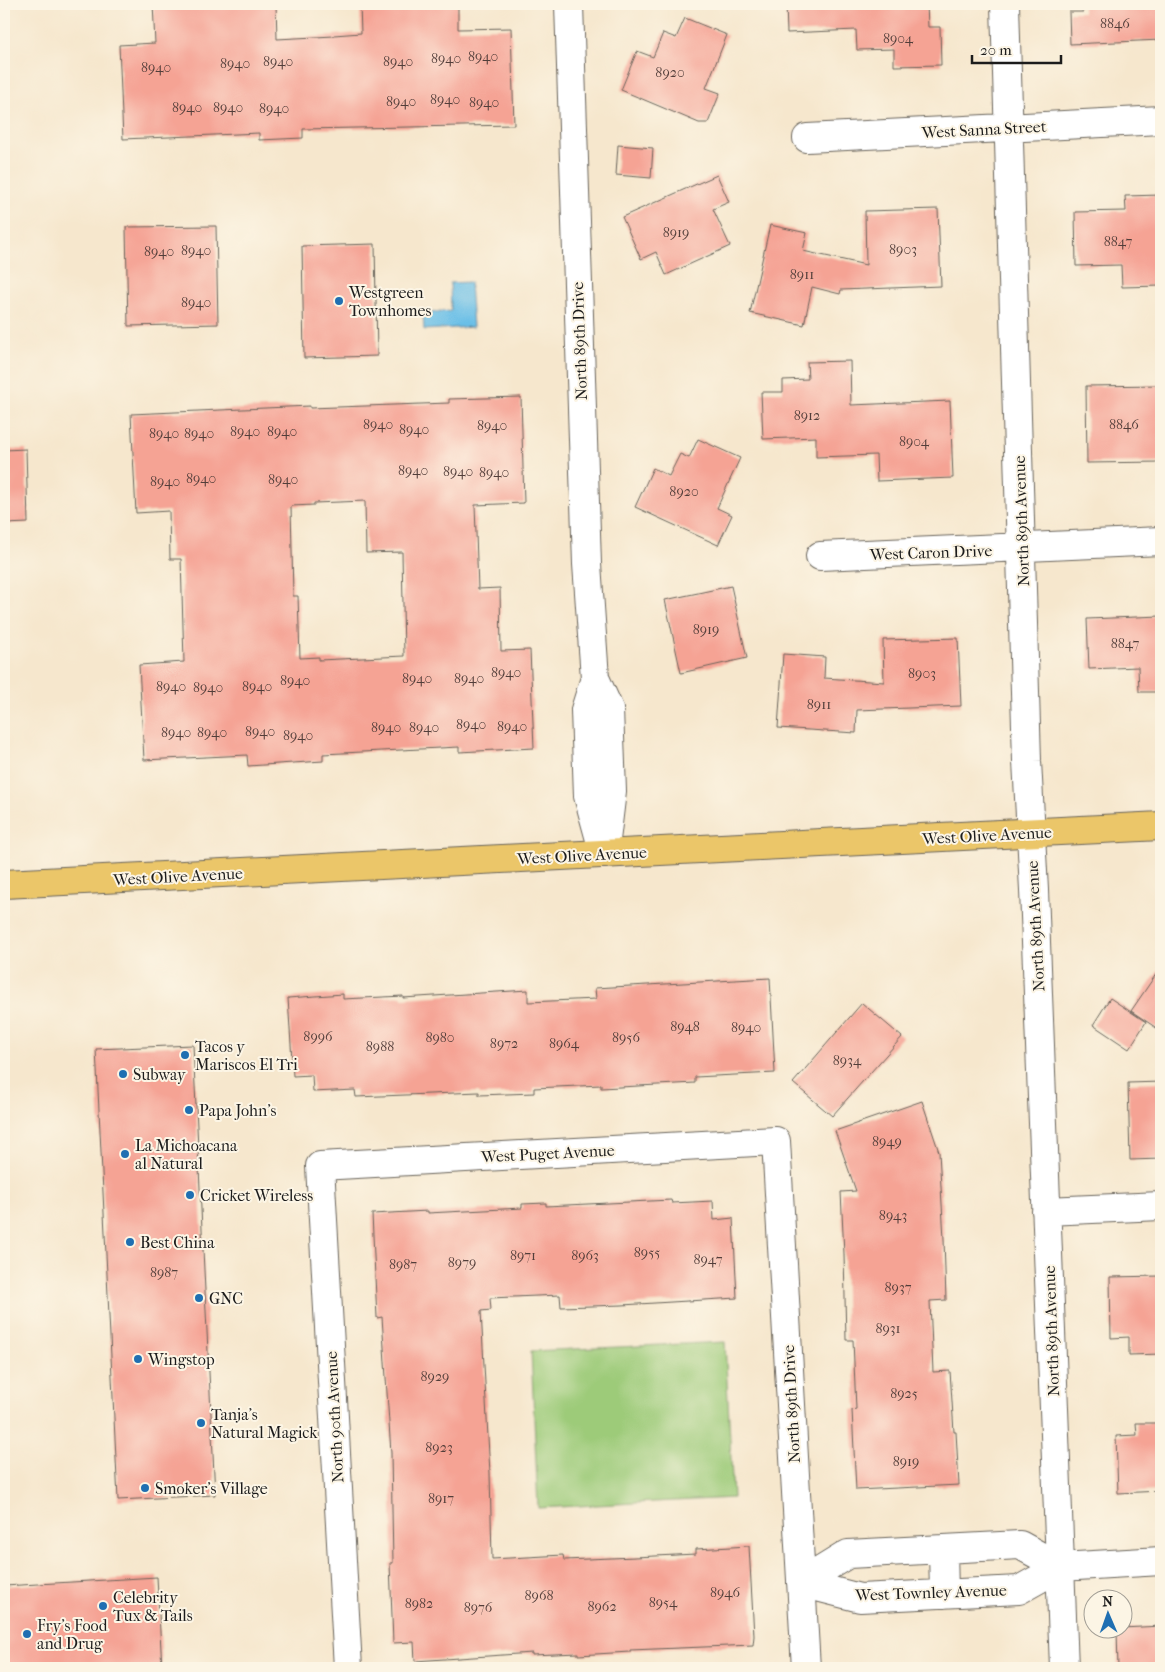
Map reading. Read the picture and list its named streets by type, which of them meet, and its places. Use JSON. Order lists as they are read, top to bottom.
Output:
{
  "streets": {
    "main road": ["West Olive Avenue"],
    "street": [
      "West Sanna Street",
      "North 89th Drive",
      "North 89th Avenue",
      "West Caron Drive",
      "West Puget Avenue",
      "North 90th Avenue",
      "West Townley Avenue"
    ]
  },
  "crossings": [
    ["West Sanna Street", "North 89th Avenue"],
    ["North 89th Drive", "West Olive Avenue"],
    ["North 89th Drive", "West Puget Avenue"],
    ["North 89th Drive", "West Townley Avenue"],
    ["North 89th Avenue", "West Caron Drive"],
    ["North 89th Avenue", "West Olive Avenue"],
    ["North 89th Avenue", "West Townley Avenue"],
    ["West Puget Avenue", "North 90th Avenue"]
  ],
  "places": [
    "Westgreen Townhomes",
    "Tacos y Mariscos El Tri",
    "Subway",
    "Papa John's",
    "La Michoacana al Natural",
    "Cricket Wireless",
    "Best China",
    "GNC",
    "Wingstop",
    "Tanja's Natural Magick",
    "Smoker's Village",
    "Celebrity Tux & Tails",
    "Fry's Food and Drug"
  ],
  "house_numbers": [
    "8846",
    "8904",
    "8940",
    "8940",
    "8940",
    "8940",
    "8940",
    "8940",
    "8920",
    "8940",
    "8940",
    "8940",
    "8940",
    "8940",
    "8940",
    "8919",
    "8847",
    "8903",
    "8940",
    "8940",
    "8911",
    "8940",
    "8912",
    "8940",
    "8846",
    "8940",
    "8940",
    "8940",
    "8940",
    "8940",
    "8940",
    "8904",
    "8940",
    "8940",
    "8940",
    "8940",
    "8940",
    "8940",
    "8920",
    "8919",
    "8847",
    "8940",
    "8903",
    "8940",
    "8940",
    "8940",
    "8940",
    "8940",
    "8940",
    "8911",
    "8940",
    "8940",
    "8940",
    "8940",
    "8940",
    "8940",
    "8940",
    "8940",
    "8948",
    "8940",
    "8996",
    "8980",
    "8956",
    "8972",
    "8964",
    "8988",
    "8934",
    "8949",
    "8943",
    "8955",
    "8971",
    "8963",
    "8947",
    "8979",
    "8987",
    "8987",
    "8937",
    "8931",
    "8929",
    "8925",
    "8923",
    "8919",
    "8917",
    "8946",
    "8968",
    "8954",
    "8982",
    "8962",
    "8976"
  ],
  "scale_bar": "20 m",
  "north": "top"
}
